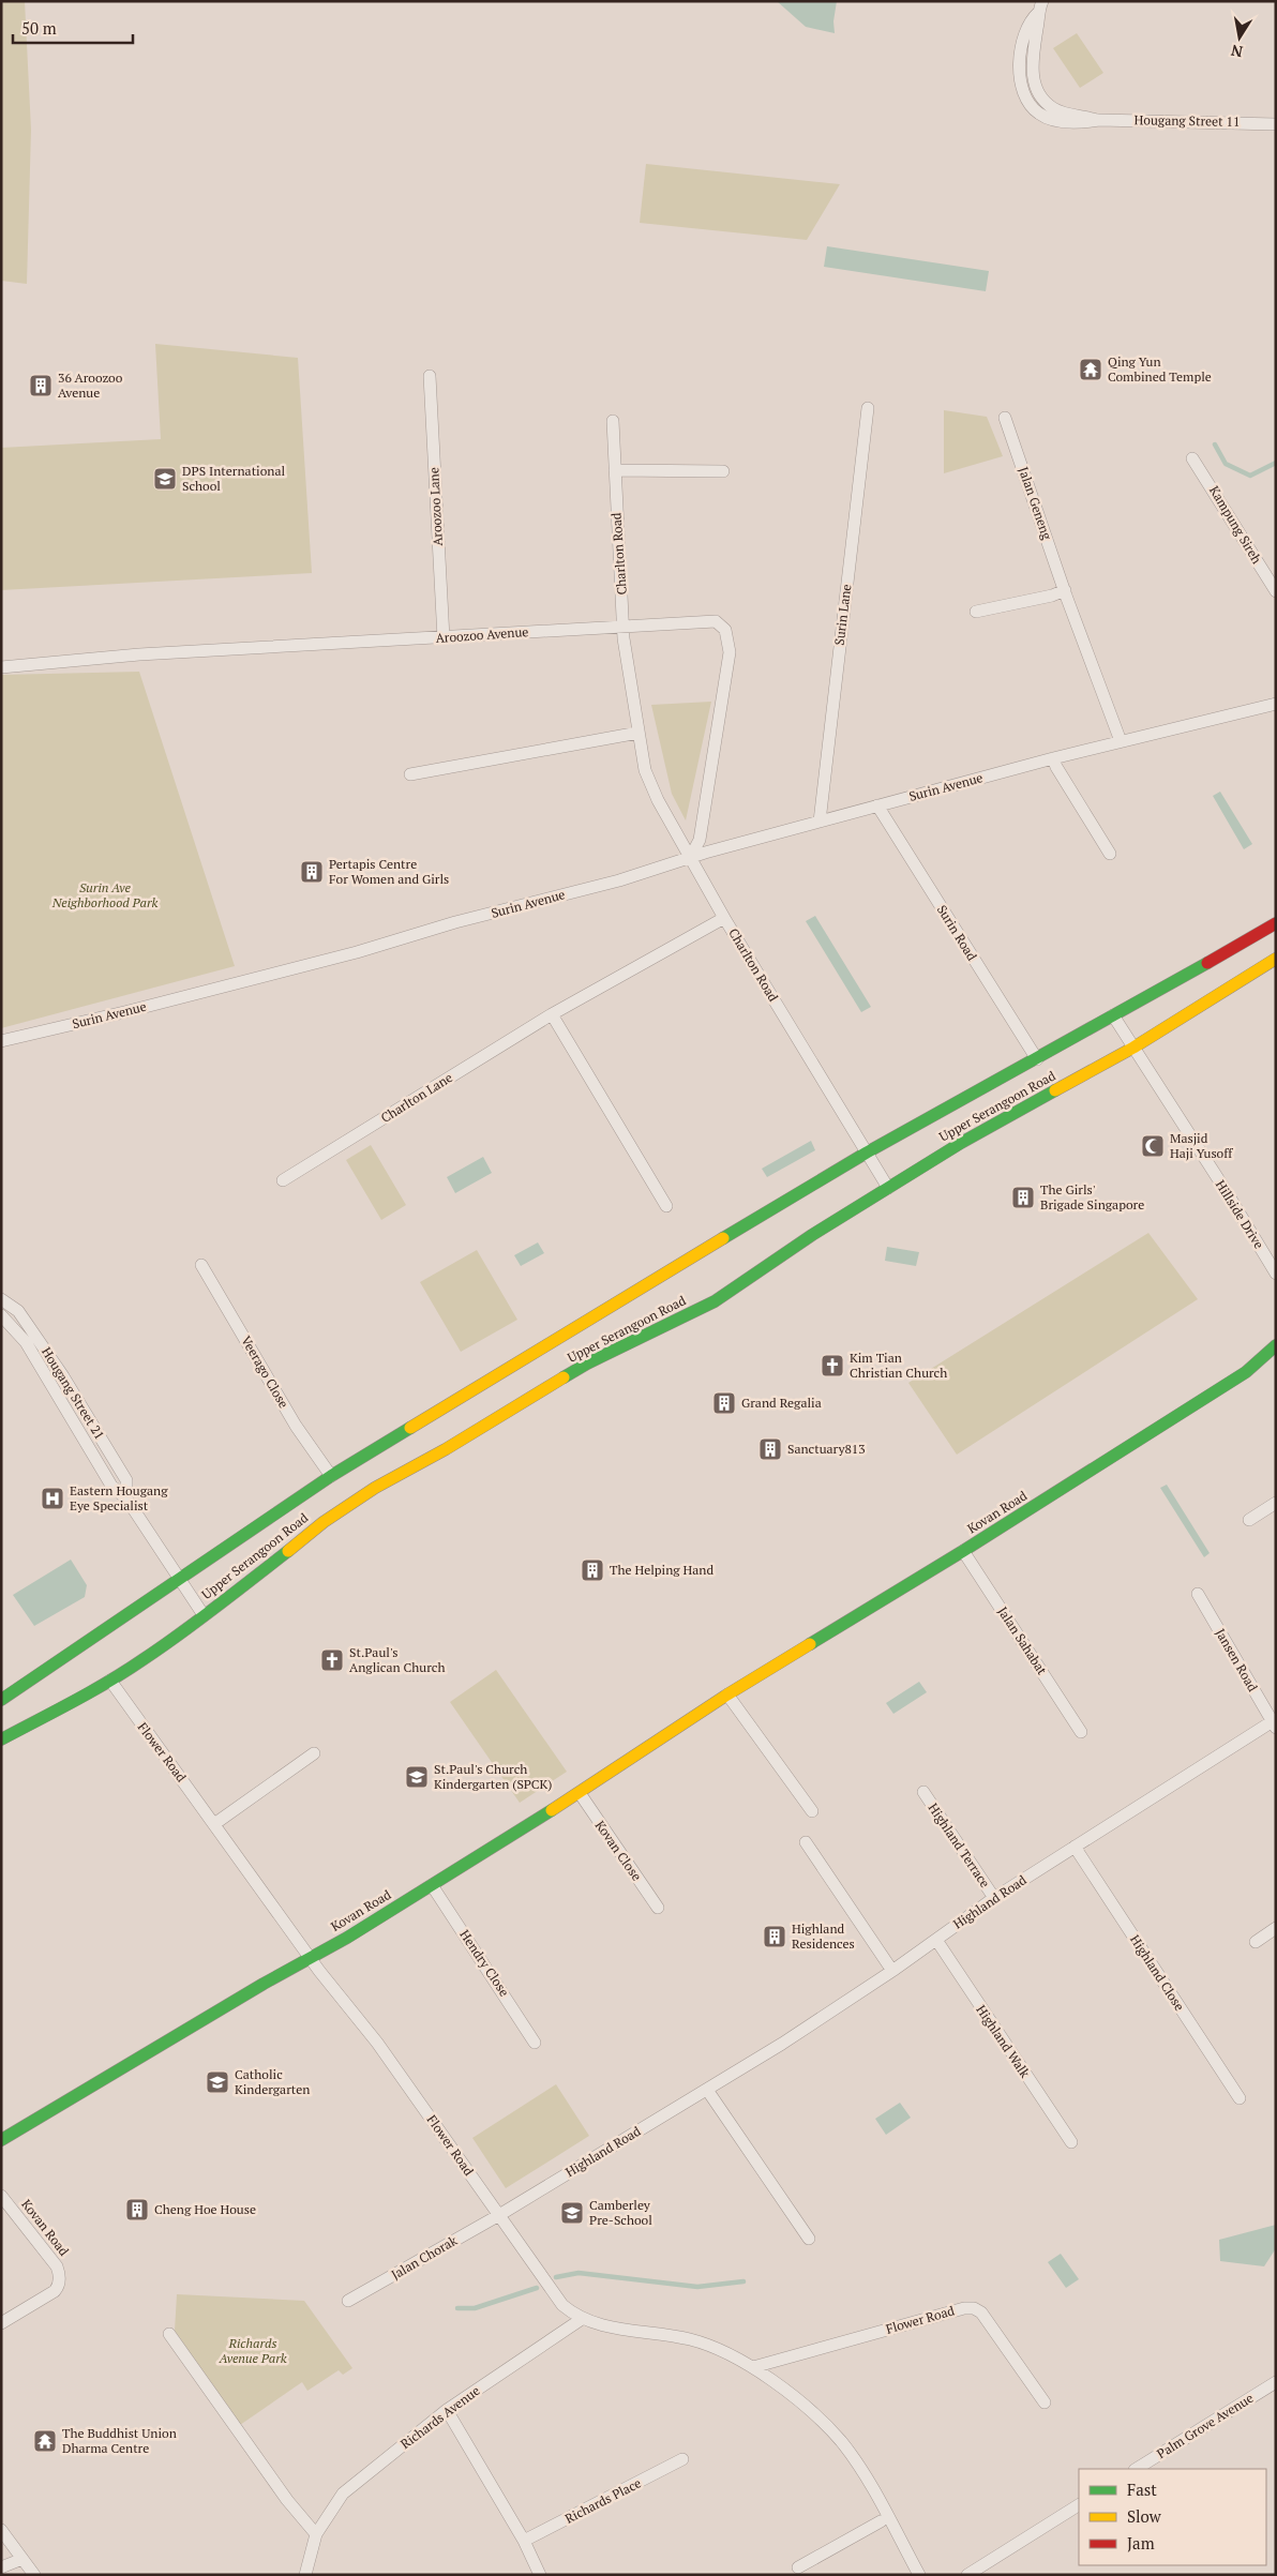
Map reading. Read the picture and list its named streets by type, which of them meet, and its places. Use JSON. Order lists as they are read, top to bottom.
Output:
{
  "streets": {
    "main road": ["Upper Serangoon Road", "Kovan Road"],
    "street": [
      "Hougang Street 11",
      "Jalan Geneng",
      "Aroozoo Lane",
      "Kampung Sireh",
      "Charlton Road",
      "Surin Lane",
      "Aroozoo Avenue",
      "Surin Avenue",
      "Surin Road",
      "Charlton Lane",
      "Hillside Drive",
      "Veerago Close",
      "Hougang Street 21",
      "Jalan Sahabat",
      "Jansen Road",
      "Flower Road",
      "Highland Terrace",
      "Kovan Close",
      "Highland Road",
      "Hendry Close",
      "Highland Close",
      "Highland Walk",
      "Jalan Chorak",
      "Richards Avenue",
      "Palm Grove Avenue",
      "Richards Place"
    ]
  },
  "crossings": [
    ["Jalan Geneng", "Surin Avenue"],
    ["Aroozoo Lane", "Aroozoo Avenue"],
    ["Charlton Road", "Aroozoo Avenue"],
    ["Charlton Road", "Surin Avenue"],
    ["Charlton Road", "Charlton Lane"],
    ["Charlton Road", "Upper Serangoon Road"],
    ["Surin Lane", "Surin Avenue"],
    ["Aroozoo Avenue", "Surin Avenue"],
    ["Surin Avenue", "Surin Road"],
    ["Surin Road", "Upper Serangoon Road"],
    ["Upper Serangoon Road", "Hillside Drive"],
    ["Upper Serangoon Road", "Veerago Close"],
    ["Upper Serangoon Road", "Hougang Street 21"],
    ["Upper Serangoon Road", "Flower Road"],
    ["Kovan Road", "Jalan Sahabat"],
    ["Kovan Road", "Flower Road"],
    ["Kovan Road", "Kovan Close"],
    ["Kovan Road", "Hendry Close"],
    ["Jansen Road", "Highland Road"],
    ["Flower Road", "Highland Road"],
    ["Flower Road", "Jalan Chorak"],
    ["Flower Road", "Richards Avenue"],
    ["Highland Terrace", "Highland Road"],
    ["Highland Road", "Highland Close"],
    ["Highland Road", "Highland Walk"],
    ["Highland Road", "Jalan Chorak"]
  ],
  "parks": ["Surin Ave Neighborhood Park", "Richards Avenue Park"],
  "places": {
    "temple": ["Qing Yun Combined Temple", "The Buddhist Union Dharma Centre"],
    "building": [
      "36 Aroozoo Avenue",
      "Pertapis Centre For Women and Girls",
      "The Girls' Brigade Singapore",
      "Grand Regalia",
      "Sanctuary813",
      "The Helping Hand",
      "Highland Residences",
      "Cheng Hoe House"
    ],
    "school or university": [
      "DPS International School",
      "St.Paul's Church Kindergarten (SPCK)",
      "Catholic Kindergarten",
      "Camberley Pre-School"
    ],
    "mosque": ["Masjid Haji Yusoff"],
    "church": ["Kim Tian Christian Church", "St.Paul's Anglican Church"],
    "hospital": ["Eastern Hougang Eye Specialist"]
  },
  "legend": ["Fast", "Slow", "Jam"],
  "scale_bar": "50 m",
  "north": "bottom"
}
